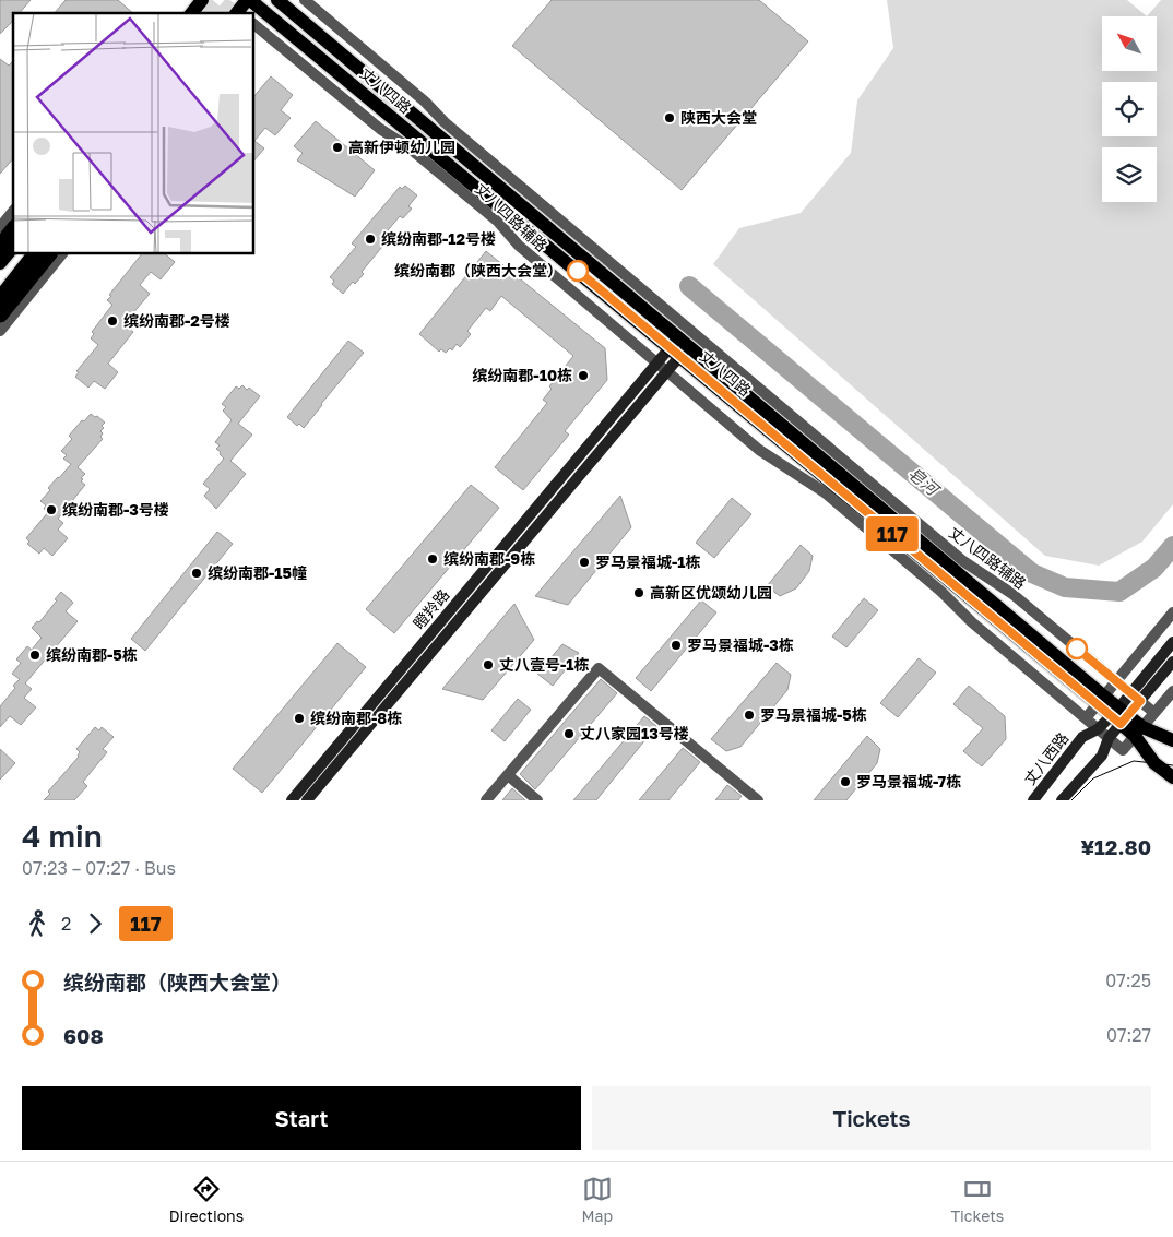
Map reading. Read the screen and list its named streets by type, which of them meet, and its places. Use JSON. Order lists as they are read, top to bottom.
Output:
{
  "streets": {
    "main road": ["丈八四路"],
    "street": ["丈八四路辅路", "瞪羚路", "丈八西路"]
  },
  "crossings": [
    ["丈八四路", "丈八四路辅路"],
    ["丈八四路", "瞪羚路"],
    ["丈八四路", "丈八西路"],
    ["丈八四路辅路", "瞪羚路"],
    ["丈八四路辅路", "丈八西路"]
  ],
  "water": ["皂河"],
  "places": [
    "陕西大会堂",
    "高新伊顿幼儿园",
    "缤纷南郡-12号楼",
    "缤纷南郡（陕西大会堂）",
    "缤纷南郡-2号楼",
    "缤纷南郡-10栋",
    "缤纷南郡-3号楼",
    "缤纷南郡-9栋",
    "罗马景福城-1栋",
    "缤纷南郡-15幢",
    "高新区优颂幼儿园",
    "罗马景福城-3栋",
    "缤纷南郡-5栋",
    "丈八壹号-1栋",
    "罗马景福城-5栋",
    "缤纷南郡-8栋",
    "丈八家园13号楼",
    "罗马景福城-7栋"
  ],
  "lines": ["bus line 117"],
  "north": "top left",
  "page": {
    "on_map": "117",
    "heading": ["4 min", "07:23 – 07:27 · Bus", "¥12.80"],
    "legs": ["2", "117"],
    "list": [
      {
        "name": "缤纷南郡（陕西大会堂）",
        "value": "07:25"
      },
      {
        "name": "608",
        "value": "07:27"
      }
    ],
    "buttons": ["Start", "Tickets"],
    "tabs": ["Directions", "Map", "Tickets"]
  }
}
